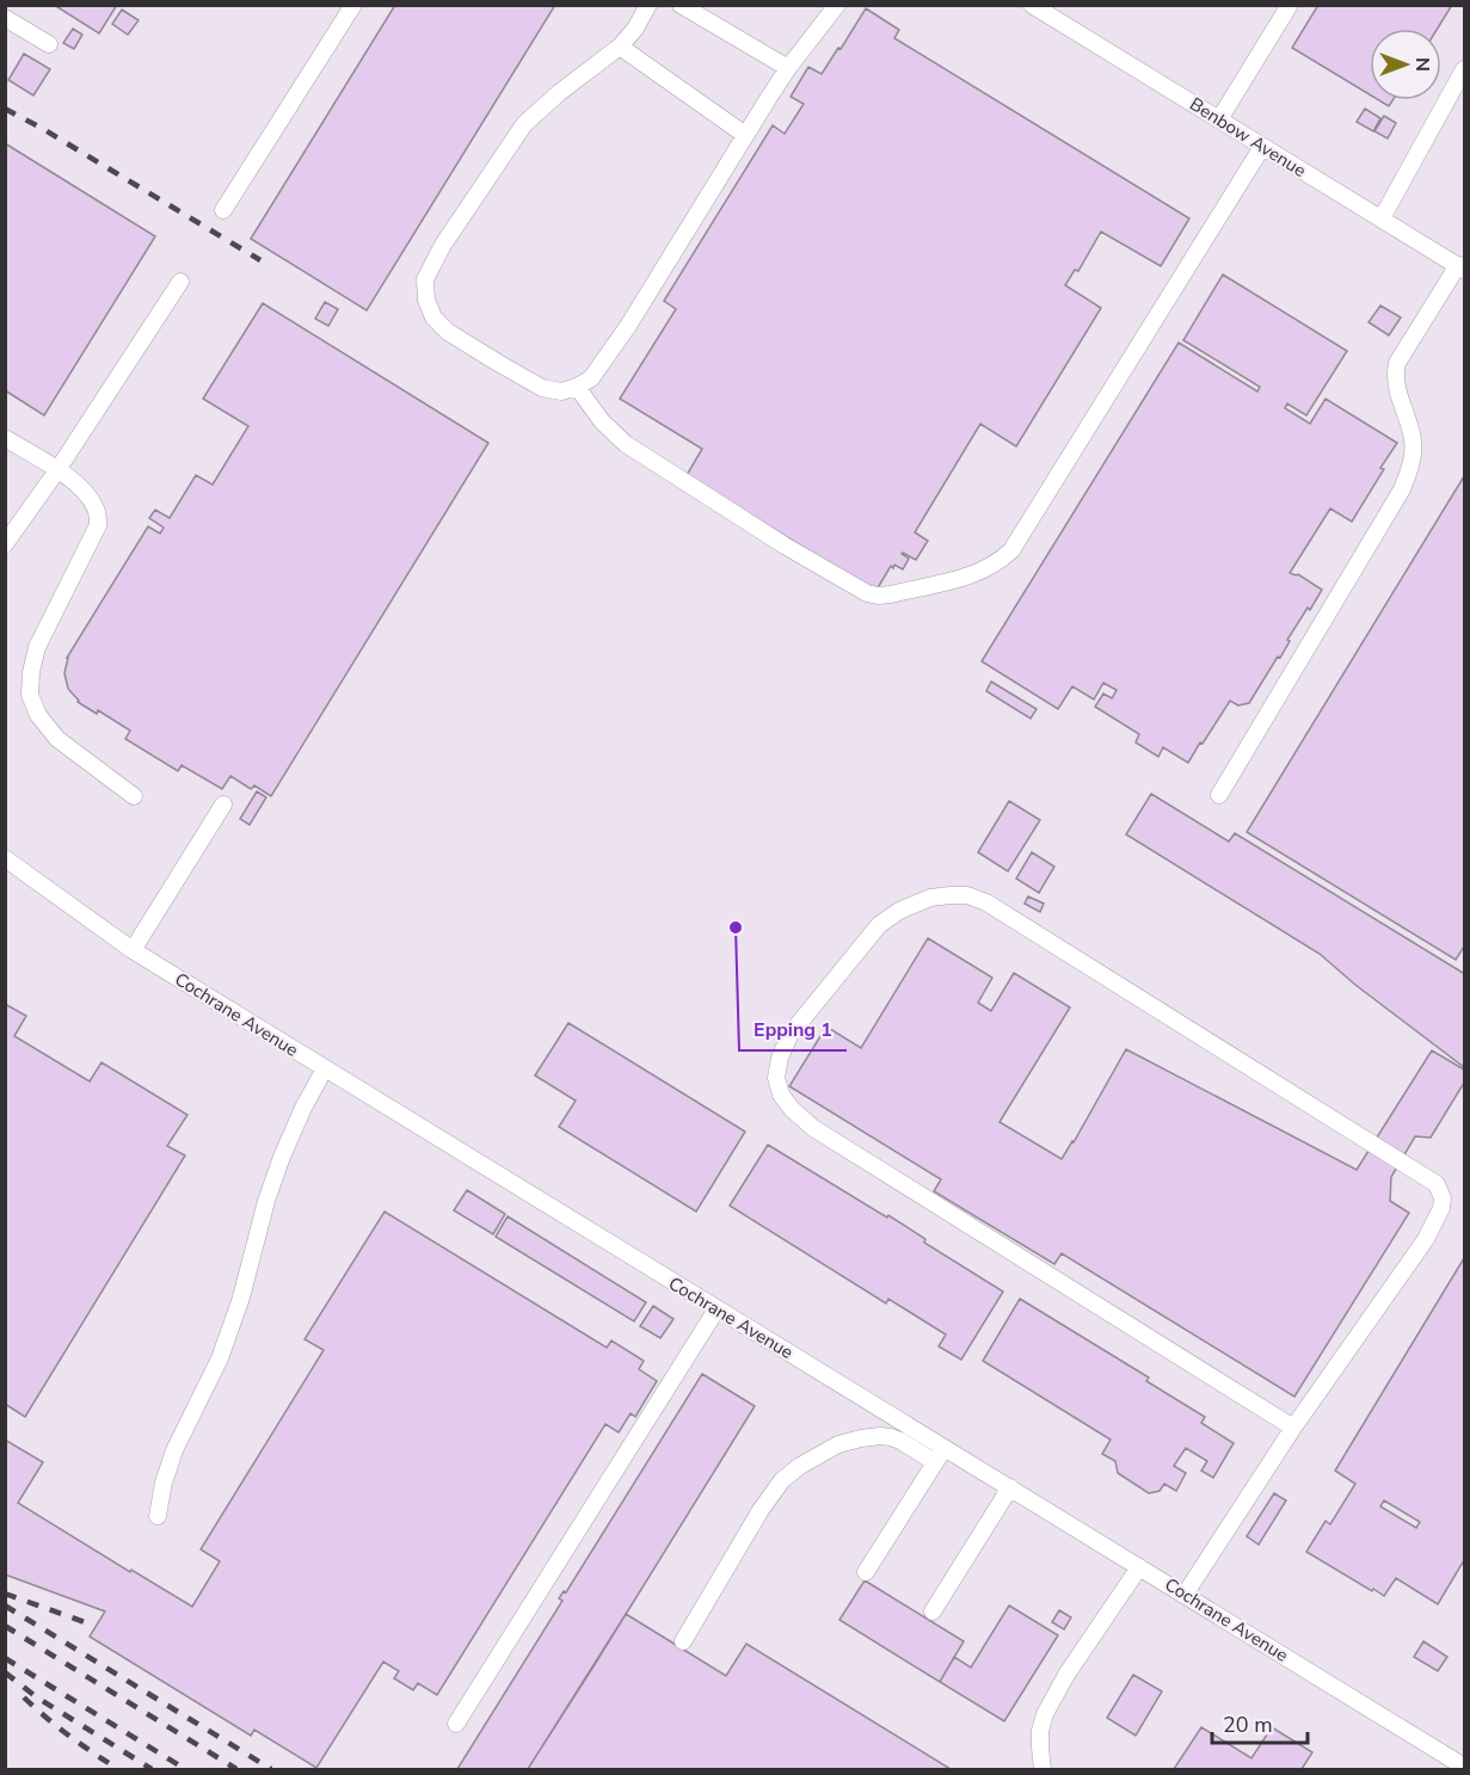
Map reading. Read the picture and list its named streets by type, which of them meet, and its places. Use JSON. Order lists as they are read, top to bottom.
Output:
{
  "streets": {
    "lane": ["Benbow Avenue", "Cochrane Avenue"]
  },
  "places": ["Epping 1"],
  "scale_bar": "20 m",
  "north": "right"
}
